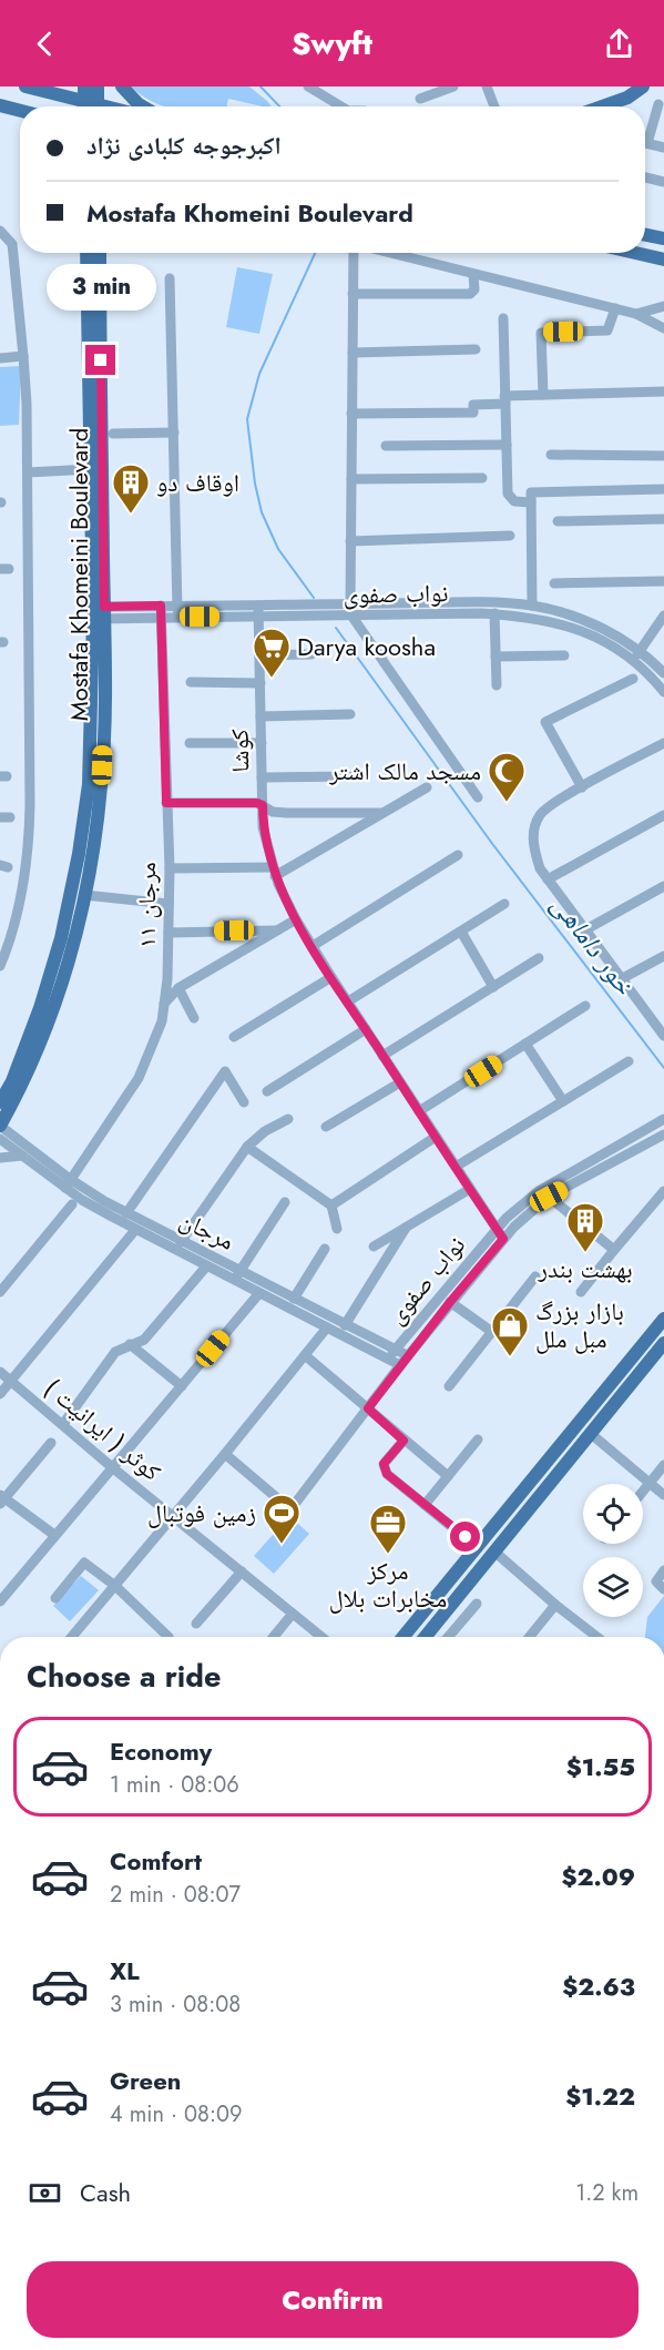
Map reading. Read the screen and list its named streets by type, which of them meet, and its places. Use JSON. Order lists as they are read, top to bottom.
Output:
{
  "streets": {
    "main road": ["Mostafa Khomeini Boulevard"],
    "street": [
      "نواب صفوی",
      "کوشا",
      "مرجان ۱۱",
      "مرجان",
      "کوثر ( ایرانیت )"
    ]
  },
  "crossings": [
    ["Mostafa Khomeini Boulevard", "نواب صفوی"],
    ["Mostafa Khomeini Boulevard", "مرجان"],
    ["نواب صفوی", "کوشا"],
    ["نواب صفوی", "مرجان ۱۱"],
    ["نواب صفوی", "مرجان"],
    ["مرجان ۱۱", "مرجان"]
  ],
  "water": ["خور داماهی"],
  "places": {
    "building": ["اوقاف دو", "بهشت بندر"],
    "supermarket": ["Darya koosha"],
    "mosque": ["مسجد مالک اشتر"],
    "shop": ["بازار بزرگ مبل ملل"],
    "sports": ["زمین فوتبال"],
    "office": ["مرکز مخابرات بلال"]
  },
  "page": {
    "header": "Swyft",
    "banner": ["اکبرجوجه کلبادی نژاد", "Mostafa Khomeini Boulevard"],
    "bubble": "3 min",
    "heading": "Choose a ride",
    "list": [
      {
        "name": "Economy",
        "note": "1 min · 08:06",
        "value": "$1.55"
      },
      {
        "name": "Comfort",
        "note": "2 min · 08:07",
        "value": "$2.09"
      },
      {
        "name": "XL",
        "note": "3 min · 08:08",
        "value": "$2.63"
      },
      {
        "name": "Green",
        "note": "4 min · 08:09",
        "value": "$1.22"
      }
    ],
    "pay": ["Cash", "1.2 km"],
    "buttons": "Confirm"
  }
}
